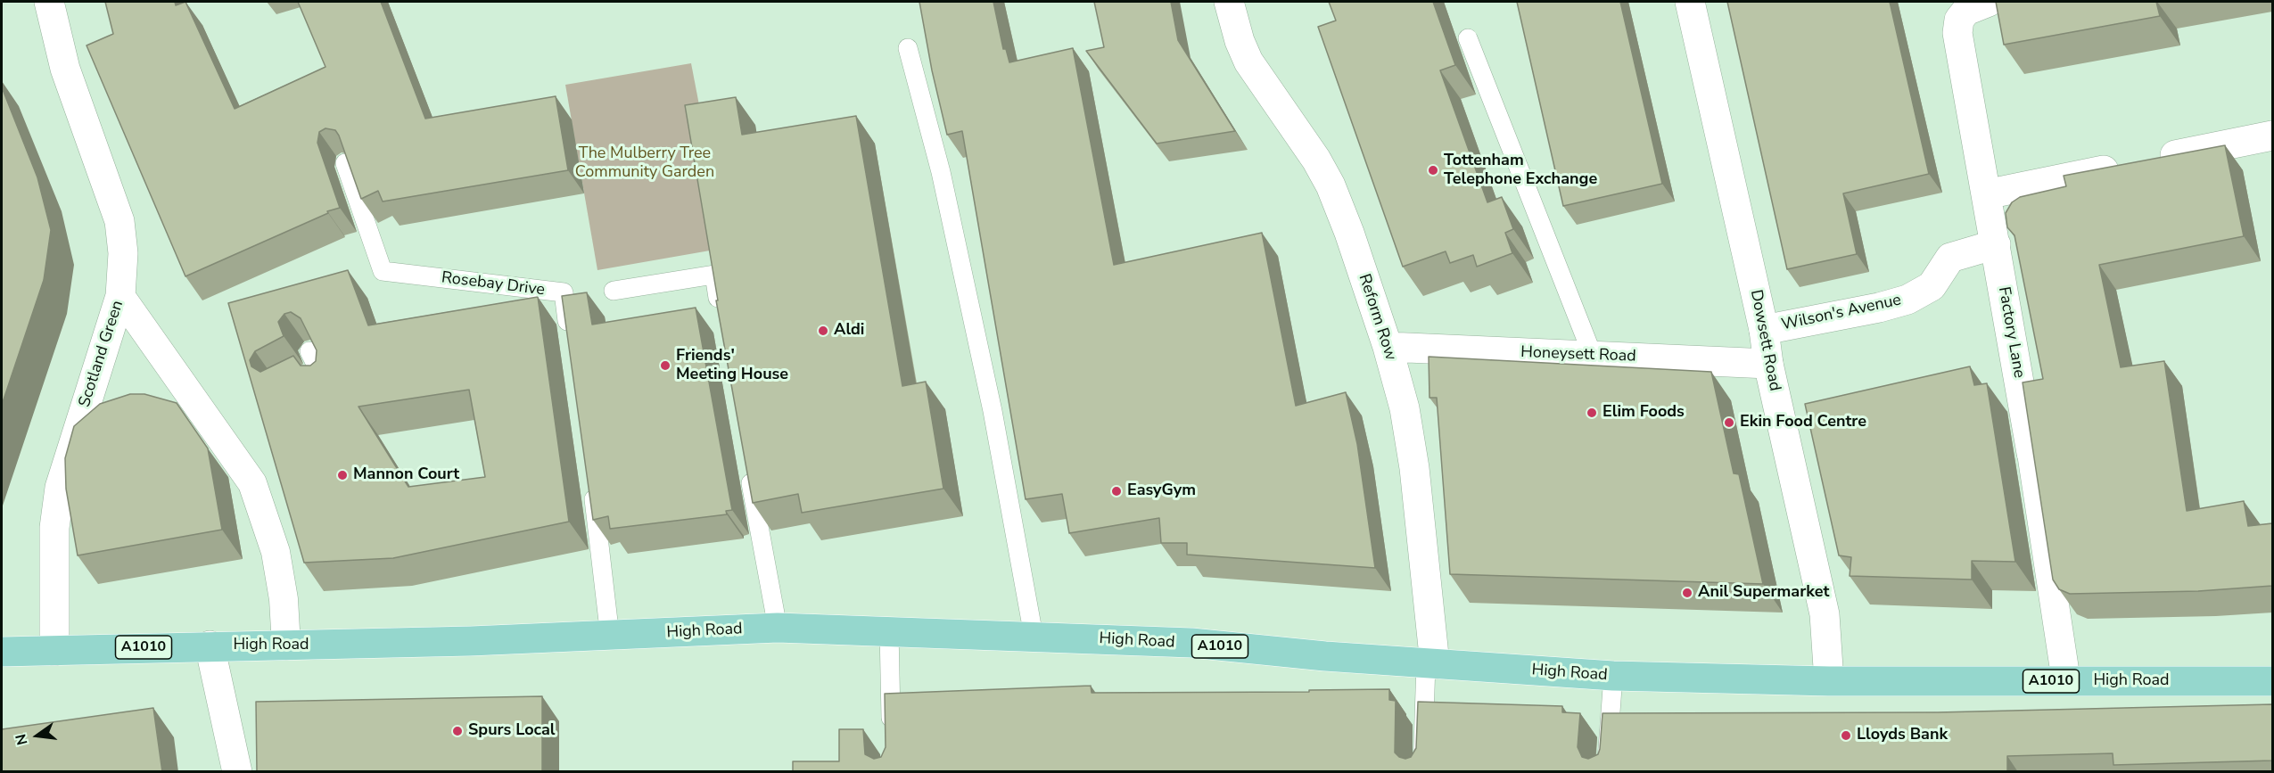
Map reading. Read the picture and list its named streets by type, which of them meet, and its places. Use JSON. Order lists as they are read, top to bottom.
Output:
{
  "streets": {
    "main road": ["High Road", "A1010"],
    "street": [
      "Wilson's Avenue",
      "Reform Row",
      "Factory Lane",
      "Dowsett Road",
      "Scotland Green",
      "Honeysett Road"
    ],
    "lane": ["Rosebay Drive"]
  },
  "crossings": [
    ["Wilson's Avenue", "Factory Lane"],
    ["Wilson's Avenue", "Dowsett Road"],
    ["Reform Row", "Honeysett Road"],
    ["Reform Row", "High Road"],
    ["Factory Lane", "High Road"],
    ["Dowsett Road", "Honeysett Road"],
    ["Dowsett Road", "High Road"],
    ["Scotland Green", "High Road"]
  ],
  "parks": ["The Mulberry Tree Community Garden"],
  "places": [
    "Tottenham Telephone Exchange",
    "Aldi",
    "Friends' Meeting House",
    "Elim Foods",
    "Ekin Food Centre",
    "Mannon Court",
    "EasyGym",
    "Anil Supermarket",
    "Spurs Local",
    "Lloyds Bank"
  ],
  "north": "left"
}
